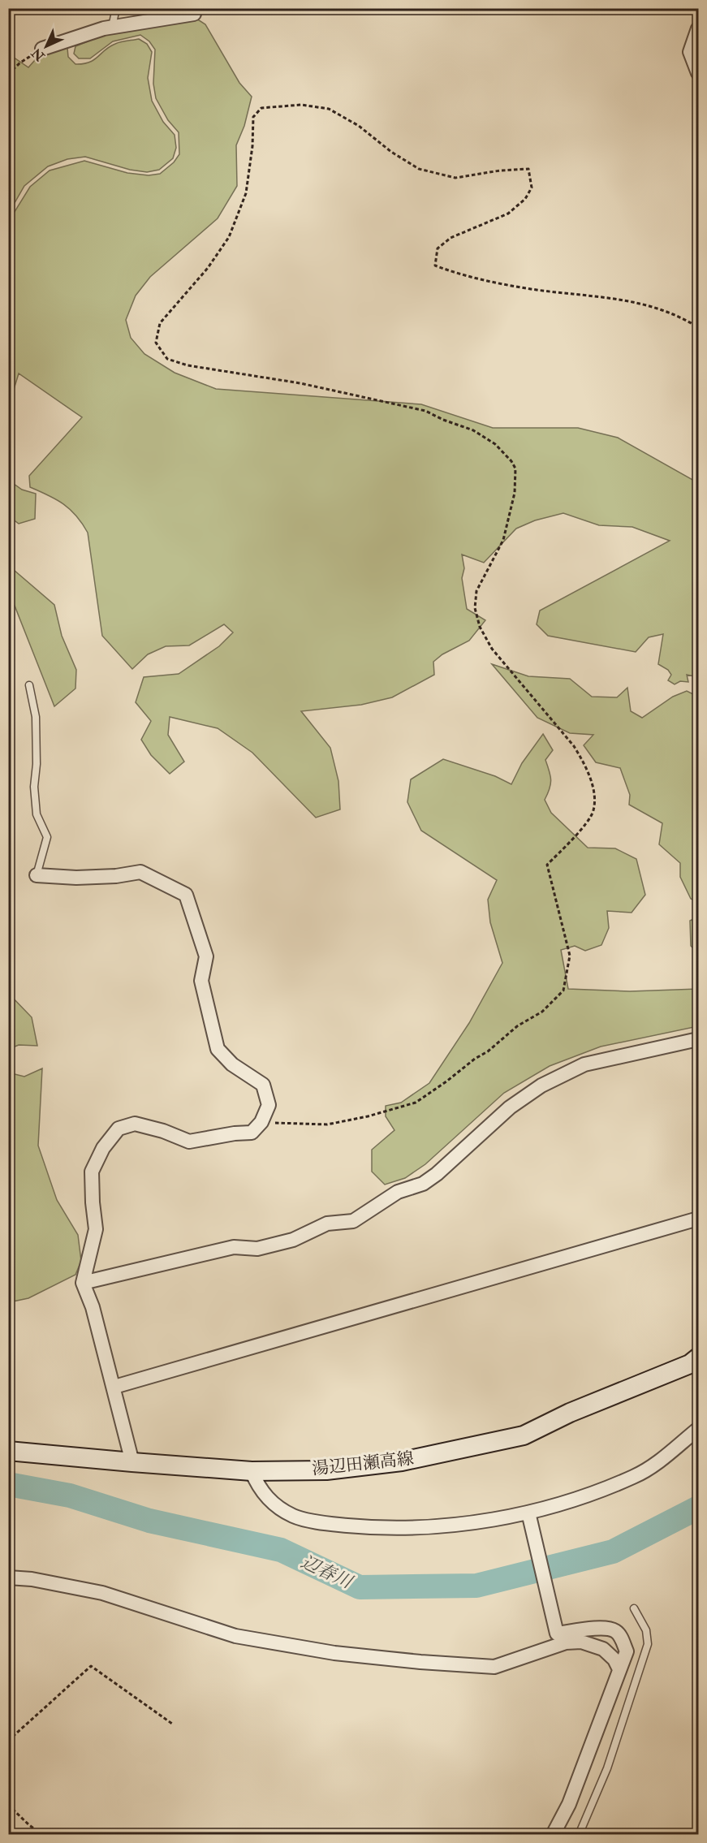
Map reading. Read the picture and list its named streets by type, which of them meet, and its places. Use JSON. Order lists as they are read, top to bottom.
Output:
{
  "streets": {
    "main road": ["湯辺田瀬高線"]
  },
  "water": ["辺春川"],
  "north": "bottom left"
}
